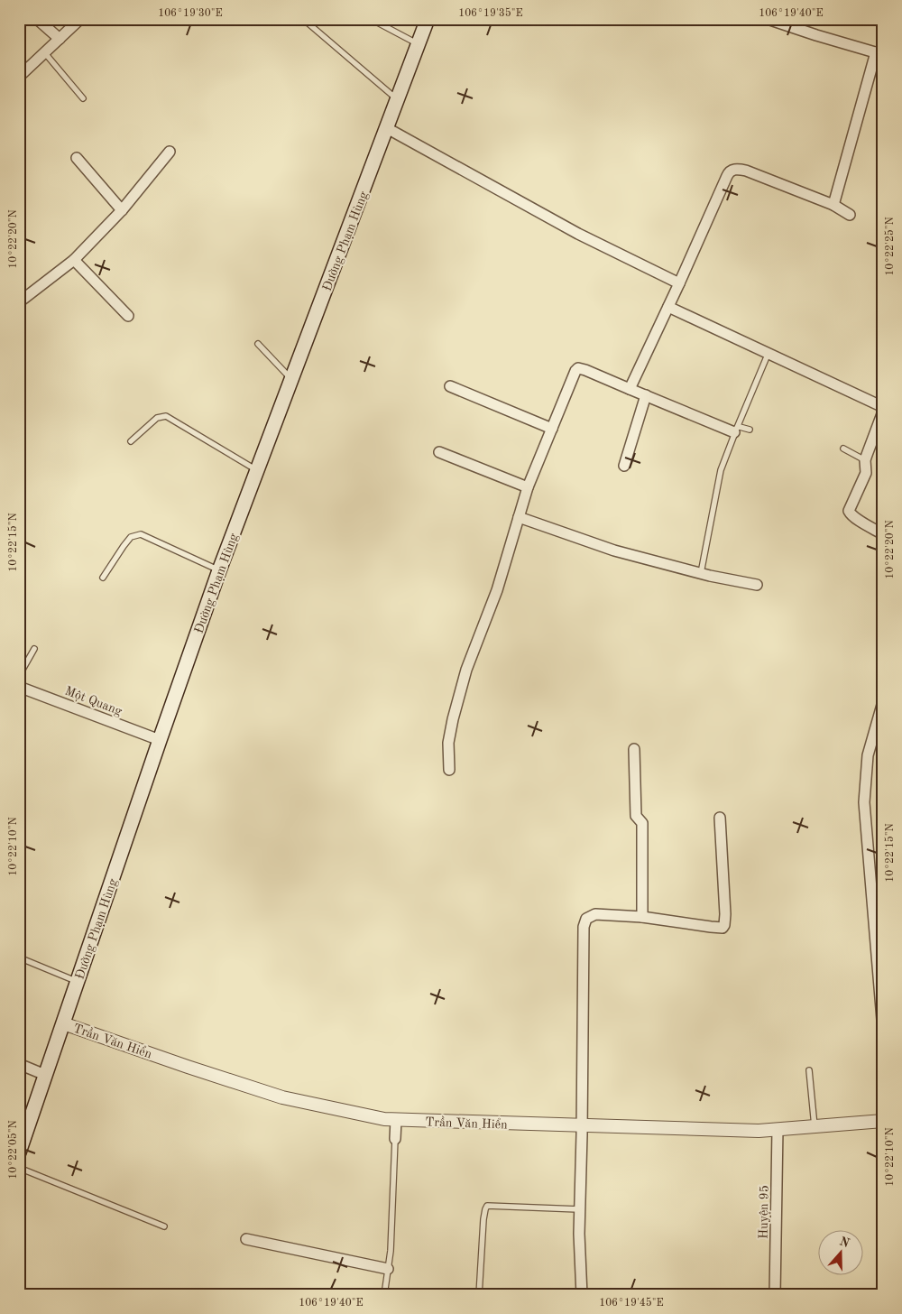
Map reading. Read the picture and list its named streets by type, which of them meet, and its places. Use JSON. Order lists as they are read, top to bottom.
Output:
{
  "streets": {
    "main road": ["Đường Phạm Hùng"],
    "street": ["Một Quang", "Trần Văn Hiển", "Huyện 95"]
  },
  "crossings": [
    ["Đường Phạm Hùng", "Một Quang"],
    ["Đường Phạm Hùng", "Trần Văn Hiển"],
    ["Trần Văn Hiển", "Huyện 95"]
  ],
  "north": "top",
  "coordinates": [
    "106°19'30\"E",
    "106°19'35\"E",
    "106°19'40\"E",
    "10°22'20\"N",
    "10°22'25\"N",
    "10°22'15\"N",
    "10°22'10\"N",
    "10°22'05\"N",
    "106°19'45\"E"
  ]
}
